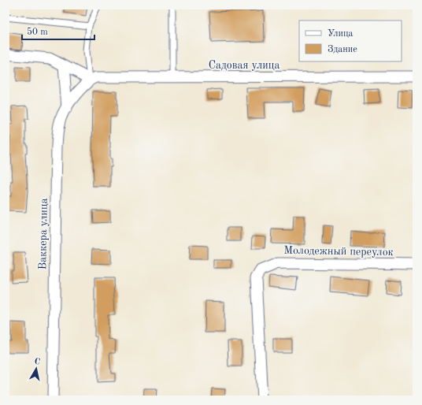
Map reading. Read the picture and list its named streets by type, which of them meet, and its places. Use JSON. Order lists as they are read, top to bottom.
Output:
{
  "streets": {
    "street": ["Садовая улица", "Ваккера улица", "Молодежный переулок"]
  },
  "crossings": [
    ["Садовая улица", "Ваккера улица"]
  ],
  "legend": ["Улица", "Здание"],
  "scale_bar": "50 m",
  "north": "top"
}
